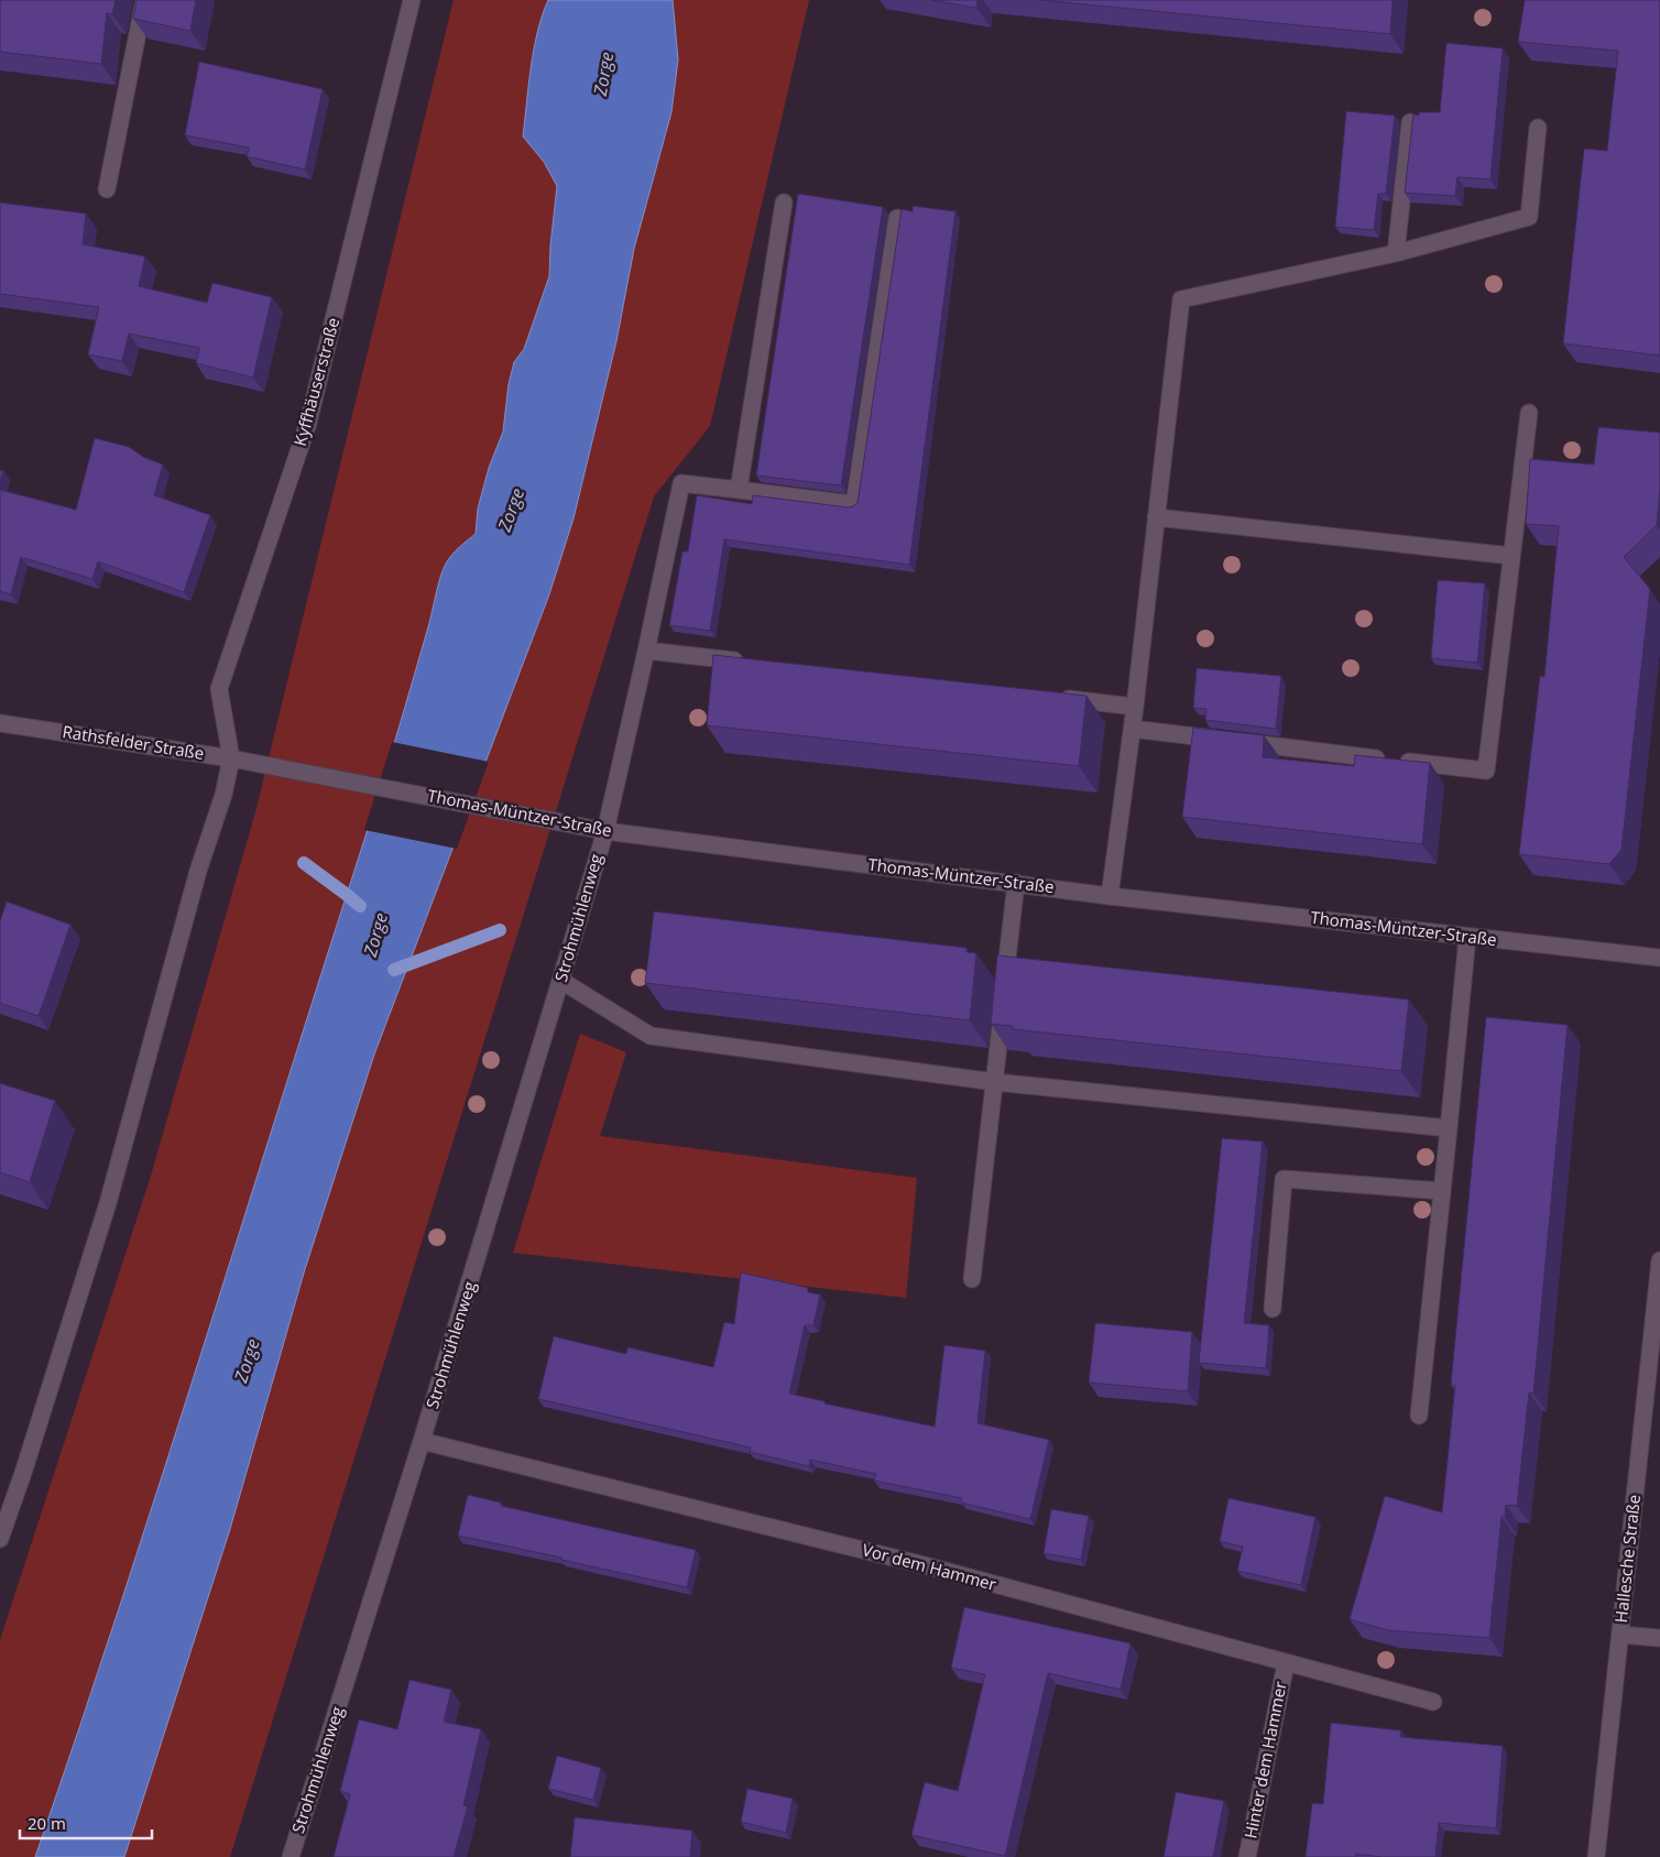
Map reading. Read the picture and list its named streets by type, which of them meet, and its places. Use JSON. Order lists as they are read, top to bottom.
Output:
{
  "streets": {
    "street": [
      "Kyffhäuserstraße",
      "Rathsfelder Straße",
      "Thomas-Müntzer-Straße",
      "Strohmühlenweg",
      "Hallesche Straße",
      "Vor dem Hammer",
      "Hinter dem Hammer"
    ]
  },
  "crossings": [
    ["Kyffhäuserstraße", "Rathsfelder Straße"],
    ["Rathsfelder Straße", "Thomas-Müntzer-Straße"],
    ["Thomas-Müntzer-Straße", "Strohmühlenweg"],
    ["Strohmühlenweg", "Vor dem Hammer"],
    ["Vor dem Hammer", "Hinter dem Hammer"]
  ],
  "water": ["Zorge"],
  "scale_bar": "20 m"
}
